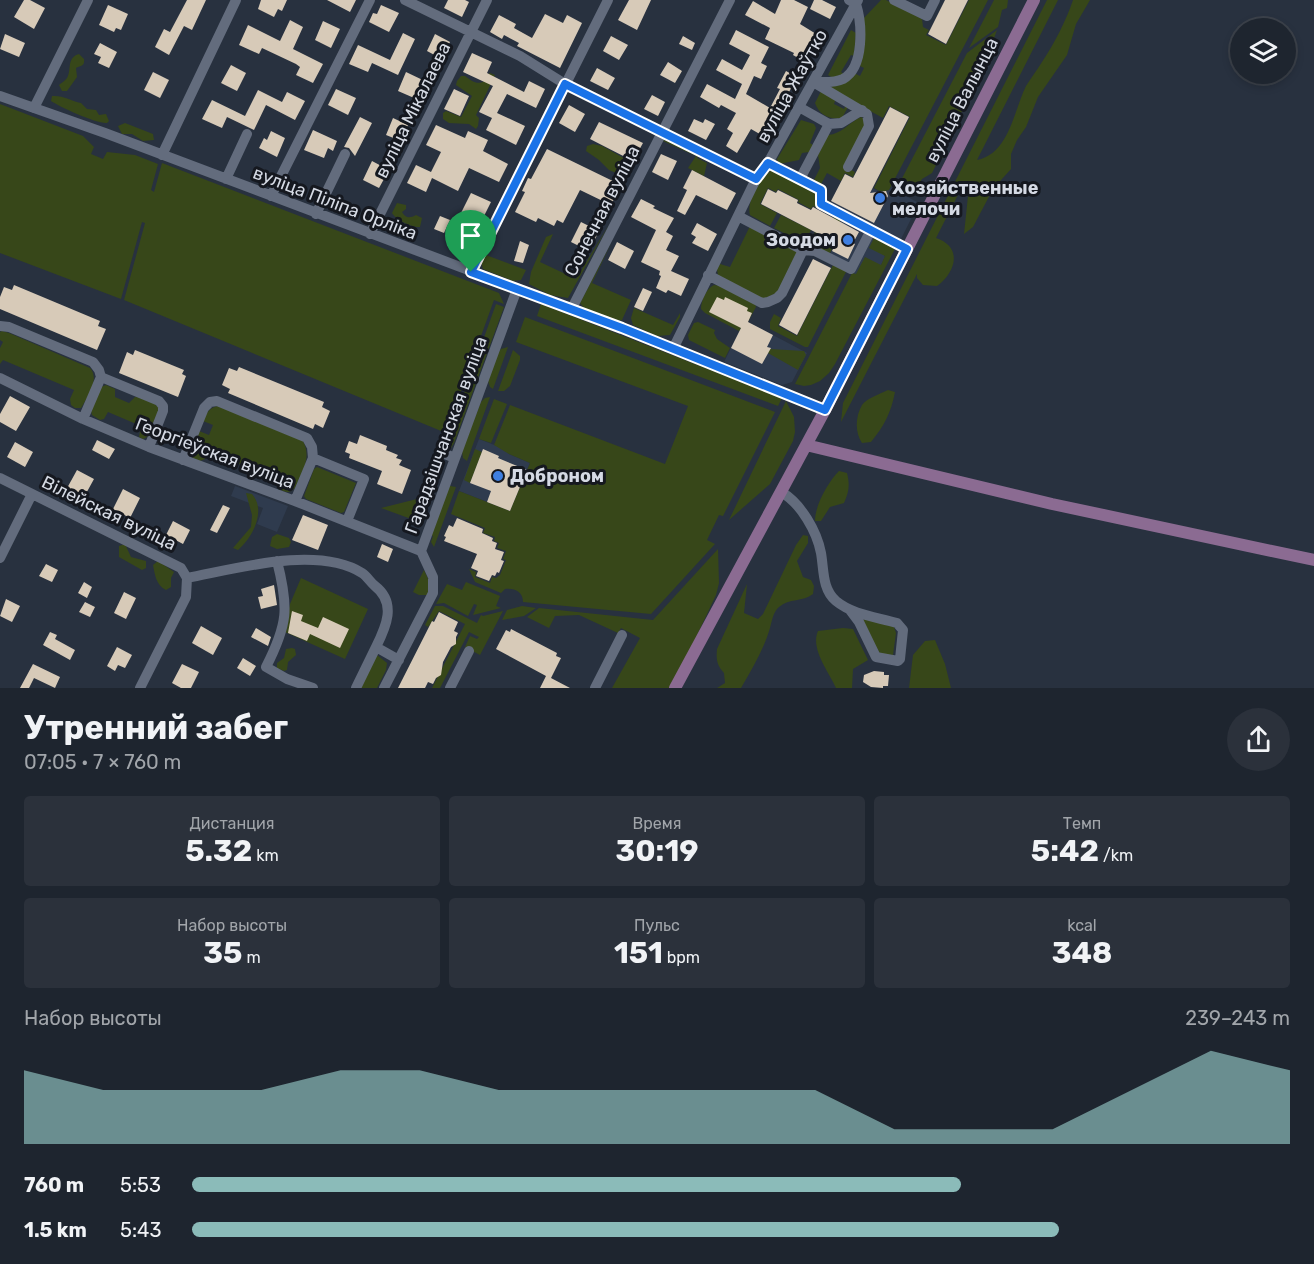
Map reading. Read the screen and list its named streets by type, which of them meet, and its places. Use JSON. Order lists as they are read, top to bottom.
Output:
{
  "streets": {
    "main road": ["вуліца Валынца"],
    "street": [
      "вуліца Жаўтко",
      "вуліца Мікалаева",
      "вуліца Піліпа Орліка",
      "Сонечная вуліца",
      "Гарадзішчанская вуліца",
      "Георгіеўская вуліца",
      "Вілейская вуліца"
    ]
  },
  "crossings": [
    ["вуліца Жаўтко", "вуліца Піліпа Орліка"],
    ["вуліца Валынца", "вуліца Піліпа Орліка"],
    ["вуліца Мікалаева", "вуліца Піліпа Орліка"],
    ["вуліца Піліпа Орліка", "Сонечная вуліца"],
    ["вуліца Піліпа Орліка", "Гарадзішчанская вуліца"],
    ["Гарадзішчанская вуліца", "Георгіеўская вуліца"]
  ],
  "places": ["Хозяйственные мелочи", "Зоодом", "Доброном"],
  "page": {
    "heading": ["Утренний забег", "07:05 · 7 × 760 m"],
    "stats": [
      ["Дистанция", "5.32 km"],
      ["Время", "30:19"],
      ["Темп", "5:42 /km"],
      ["Набор высоты", "35 m"],
      ["Пульс", "151 bpm"],
      ["kcal", "348"]
    ],
    "chart": ["Набор высоты", "239–243 m"],
    "list": [
      {
        "name": "760 m",
        "note": "5:53"
      },
      {
        "name": "1.5 km",
        "note": "5:43"
      }
    ]
  }
}
